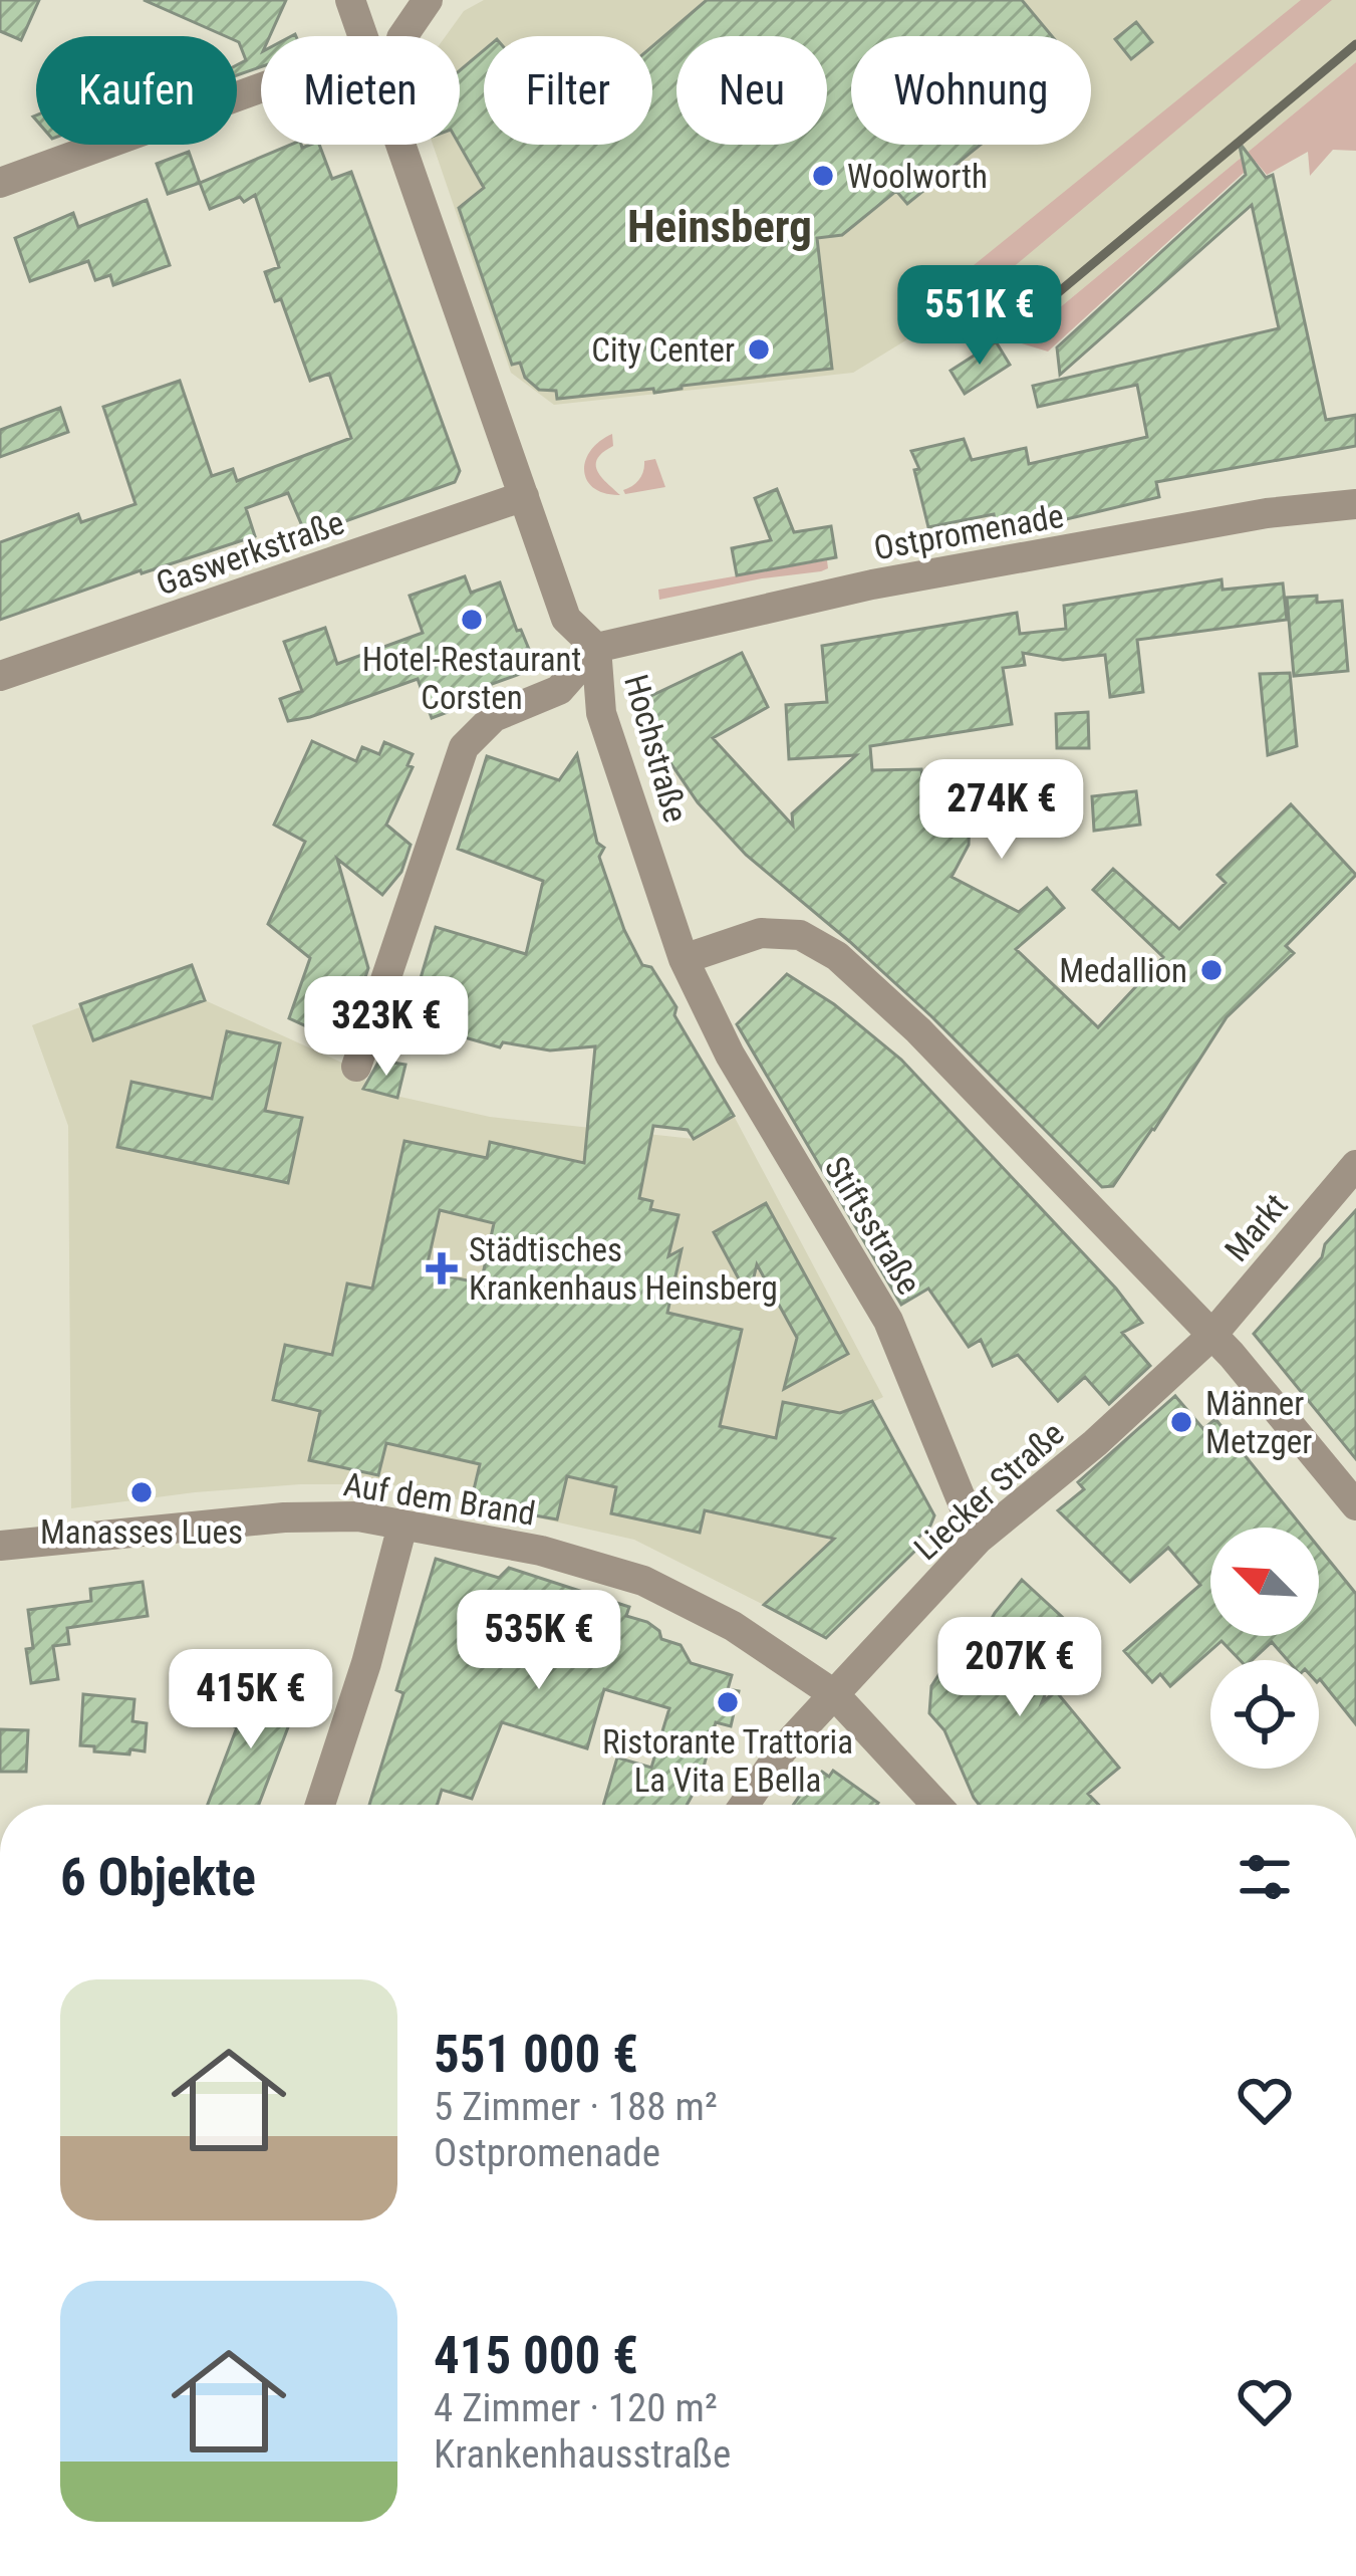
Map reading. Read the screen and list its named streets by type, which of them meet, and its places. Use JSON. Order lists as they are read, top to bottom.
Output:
{
  "streets": {
    "street": [
      "Ostpromenade",
      "Gaswerkstraße",
      "Hochstraße",
      "Stiftsstraße",
      "Markt",
      "Liecker Straße",
      "Auf dem Brand"
    ]
  },
  "crossings": [
    ["Ostpromenade", "Hochstraße"],
    ["Gaswerkstraße", "Hochstraße"],
    ["Hochstraße", "Stiftsstraße"],
    ["Stiftsstraße", "Liecker Straße"],
    ["Markt", "Liecker Straße"],
    ["Liecker Straße", "Auf dem Brand"]
  ],
  "districts": ["Heinsberg"],
  "places": {
    "other": [
      "Woolworth",
      "City Center",
      "Hotel-Restaurant Corsten",
      "Medallion",
      "Männer Metzger",
      "Manasses Lues",
      "Ristorante Trattoria La Vita E Bella"
    ],
    "health": ["Städtisches Krankenhaus Heinsberg"]
  },
  "north": "top left",
  "page": {
    "chip": [
      "Kaufen",
      "Mieten",
      "Filter",
      "Neu",
      "Wohnung"
    ],
    "price": [
      "551K €",
      "274K €",
      "323K €",
      "535K €",
      "207K €",
      "415K €"
    ],
    "heading": "6 Objekte",
    "list": [
      {
        "name": "551 000 €",
        "note": "5 Zimmer · 188 m² · Ostpromenade"
      },
      {
        "name": "415 000 €",
        "note": "4 Zimmer · 120 m² · Krankenhausstraße"
      }
    ]
  }
}
